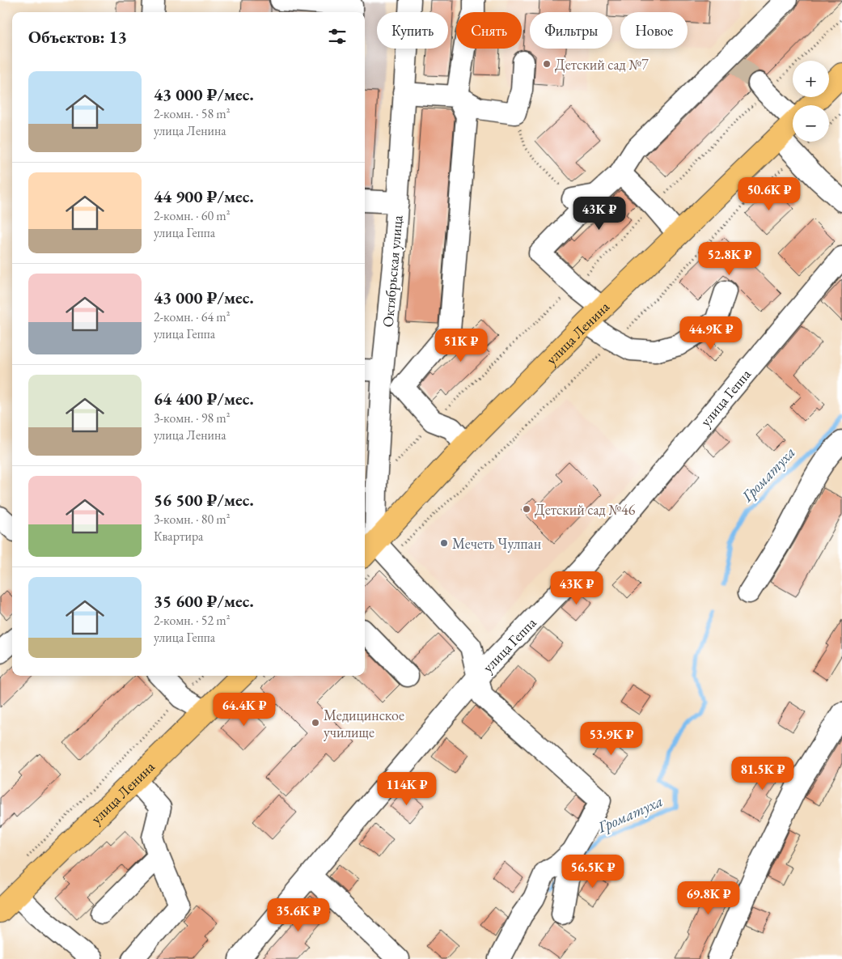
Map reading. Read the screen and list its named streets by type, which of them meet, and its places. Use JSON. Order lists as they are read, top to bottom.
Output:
{
  "streets": {
    "main road": ["улица Ленина"],
    "street": ["Октябрьская улица", "улица Геппа"]
  },
  "crossings": [
    ["Октябрьская улица", "улица Ленина"]
  ],
  "water": ["Громатуха"],
  "places": [
    "Детский сад №7",
    "Детский сад №46",
    "Мечеть Чулпан",
    "Медицинское училище"
  ],
  "page": {
    "chip": [
      "Купить",
      "Снять",
      "Фильтры",
      "Новое"
    ],
    "heading": "Объектов: 13",
    "map_buttons": ["+", "−"],
    "list": [
      {
        "name": "43 000 ₽/мес.",
        "note": "2-комн. · 58 m² · улица Ленина"
      },
      {
        "name": "44 900 ₽/мес.",
        "note": "2-комн. · 60 m² · улица Геппа"
      },
      {
        "name": "43 000 ₽/мес.",
        "note": "2-комн. · 64 m² · улица Геппа"
      },
      {
        "name": "64 400 ₽/мес.",
        "note": "3-комн. · 98 m² · улица Ленина"
      },
      {
        "name": "56 500 ₽/мес.",
        "note": "3-комн. · 80 m² · Квартира"
      },
      {
        "name": "35 600 ₽/мес.",
        "note": "2-комн. · 52 m² · улица Геппа"
      }
    ],
    "price": [
      "50.6K ₽",
      "43K ₽",
      "52.8K ₽",
      "44.9K ₽",
      "51K ₽",
      "43K ₽",
      "64.4K ₽",
      "53.9K ₽",
      "81.5K ₽",
      "114K ₽",
      "56.5K ₽",
      "69.8K ₽",
      "35.6K ₽"
    ]
  }
}
